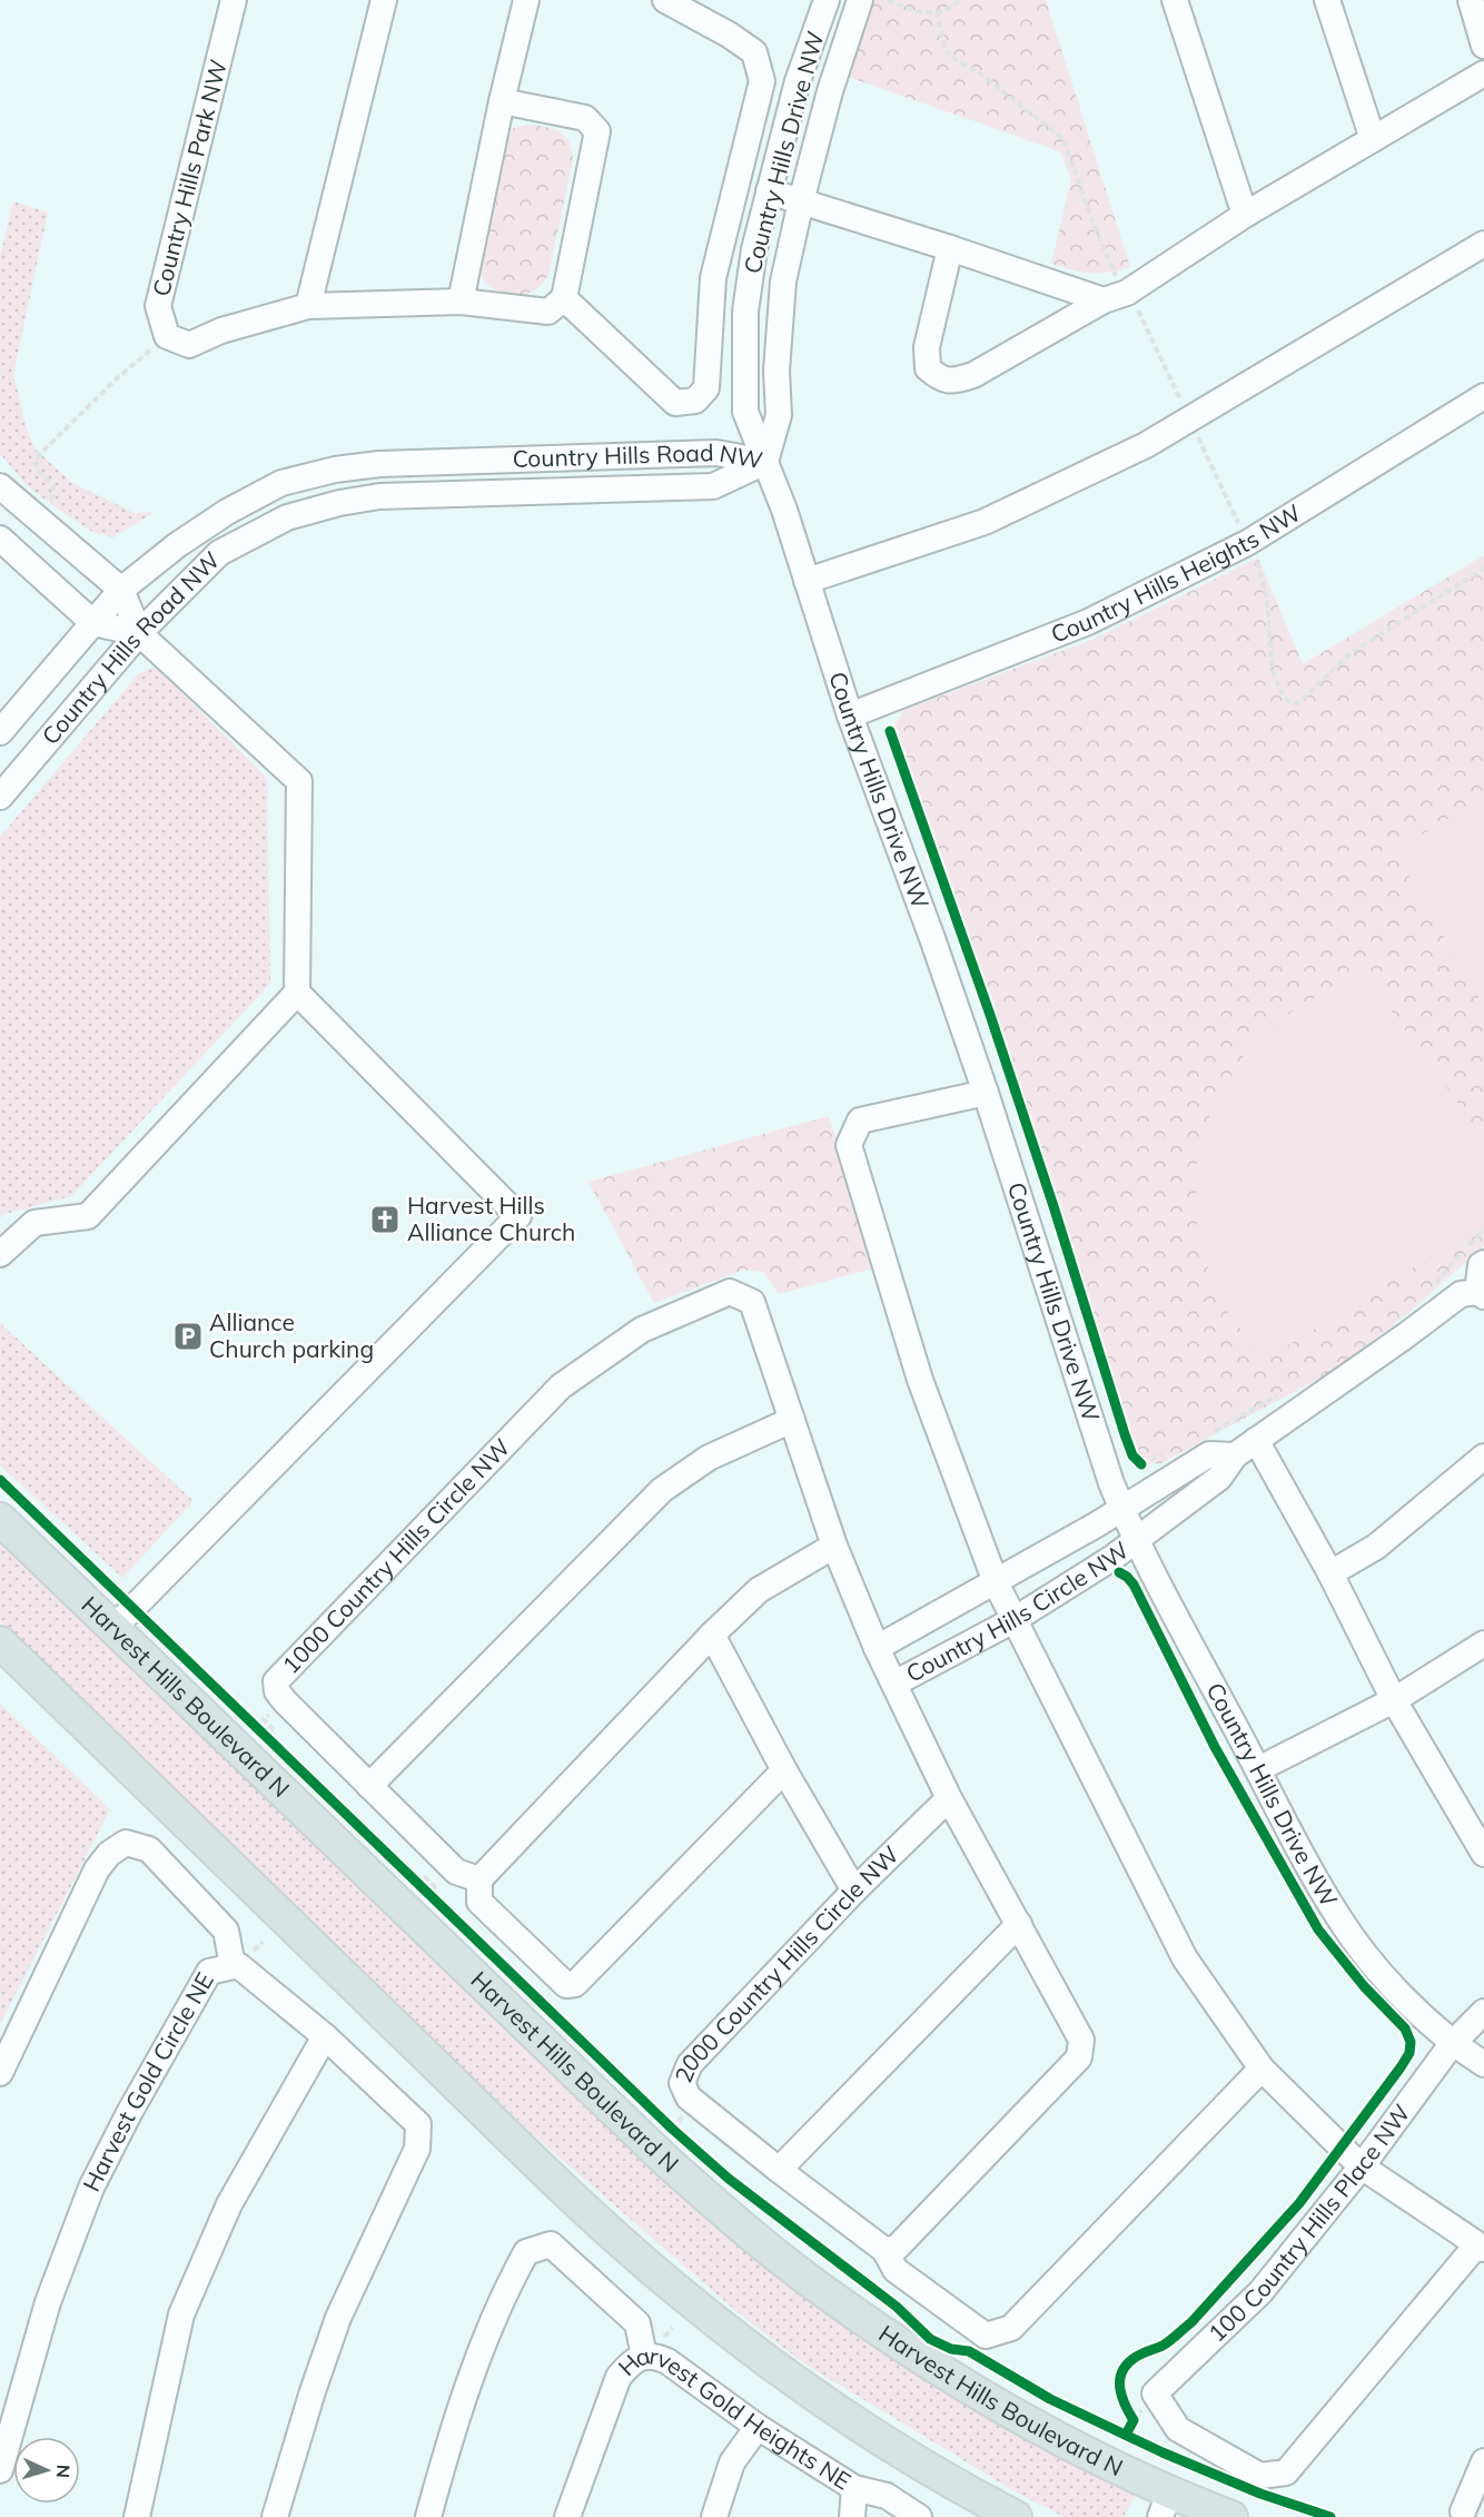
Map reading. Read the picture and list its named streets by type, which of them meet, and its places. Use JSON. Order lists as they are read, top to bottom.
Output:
{
  "streets": {
    "main road": ["Harvest Hills Boulevard N"],
    "street": [
      "Country Hills Drive NW",
      "Country Hills Park NW",
      "Country Hills Road NW",
      "Country Hills Heights NW",
      "1000 Country Hills Circle NW",
      "Country Hills Circle NW",
      "2000 Country Hills Circle NW",
      "Harvest Gold Circle NE",
      "100 Country Hills Place NW",
      "Harvest Gold Heights NE"
    ]
  },
  "crossings": [
    ["Country Hills Drive NW", "Country Hills Road NW"],
    ["Country Hills Drive NW", "Country Hills Heights NW"],
    ["Country Hills Drive NW", "Country Hills Circle NW"],
    ["Country Hills Drive NW", "100 Country Hills Place NW"],
    ["1000 Country Hills Circle NW", "Country Hills Circle NW"]
  ],
  "places": {
    "church": ["Harvest Hills Alliance Church"],
    "parking": ["Alliance Church parking"]
  },
  "north": "right"
}
